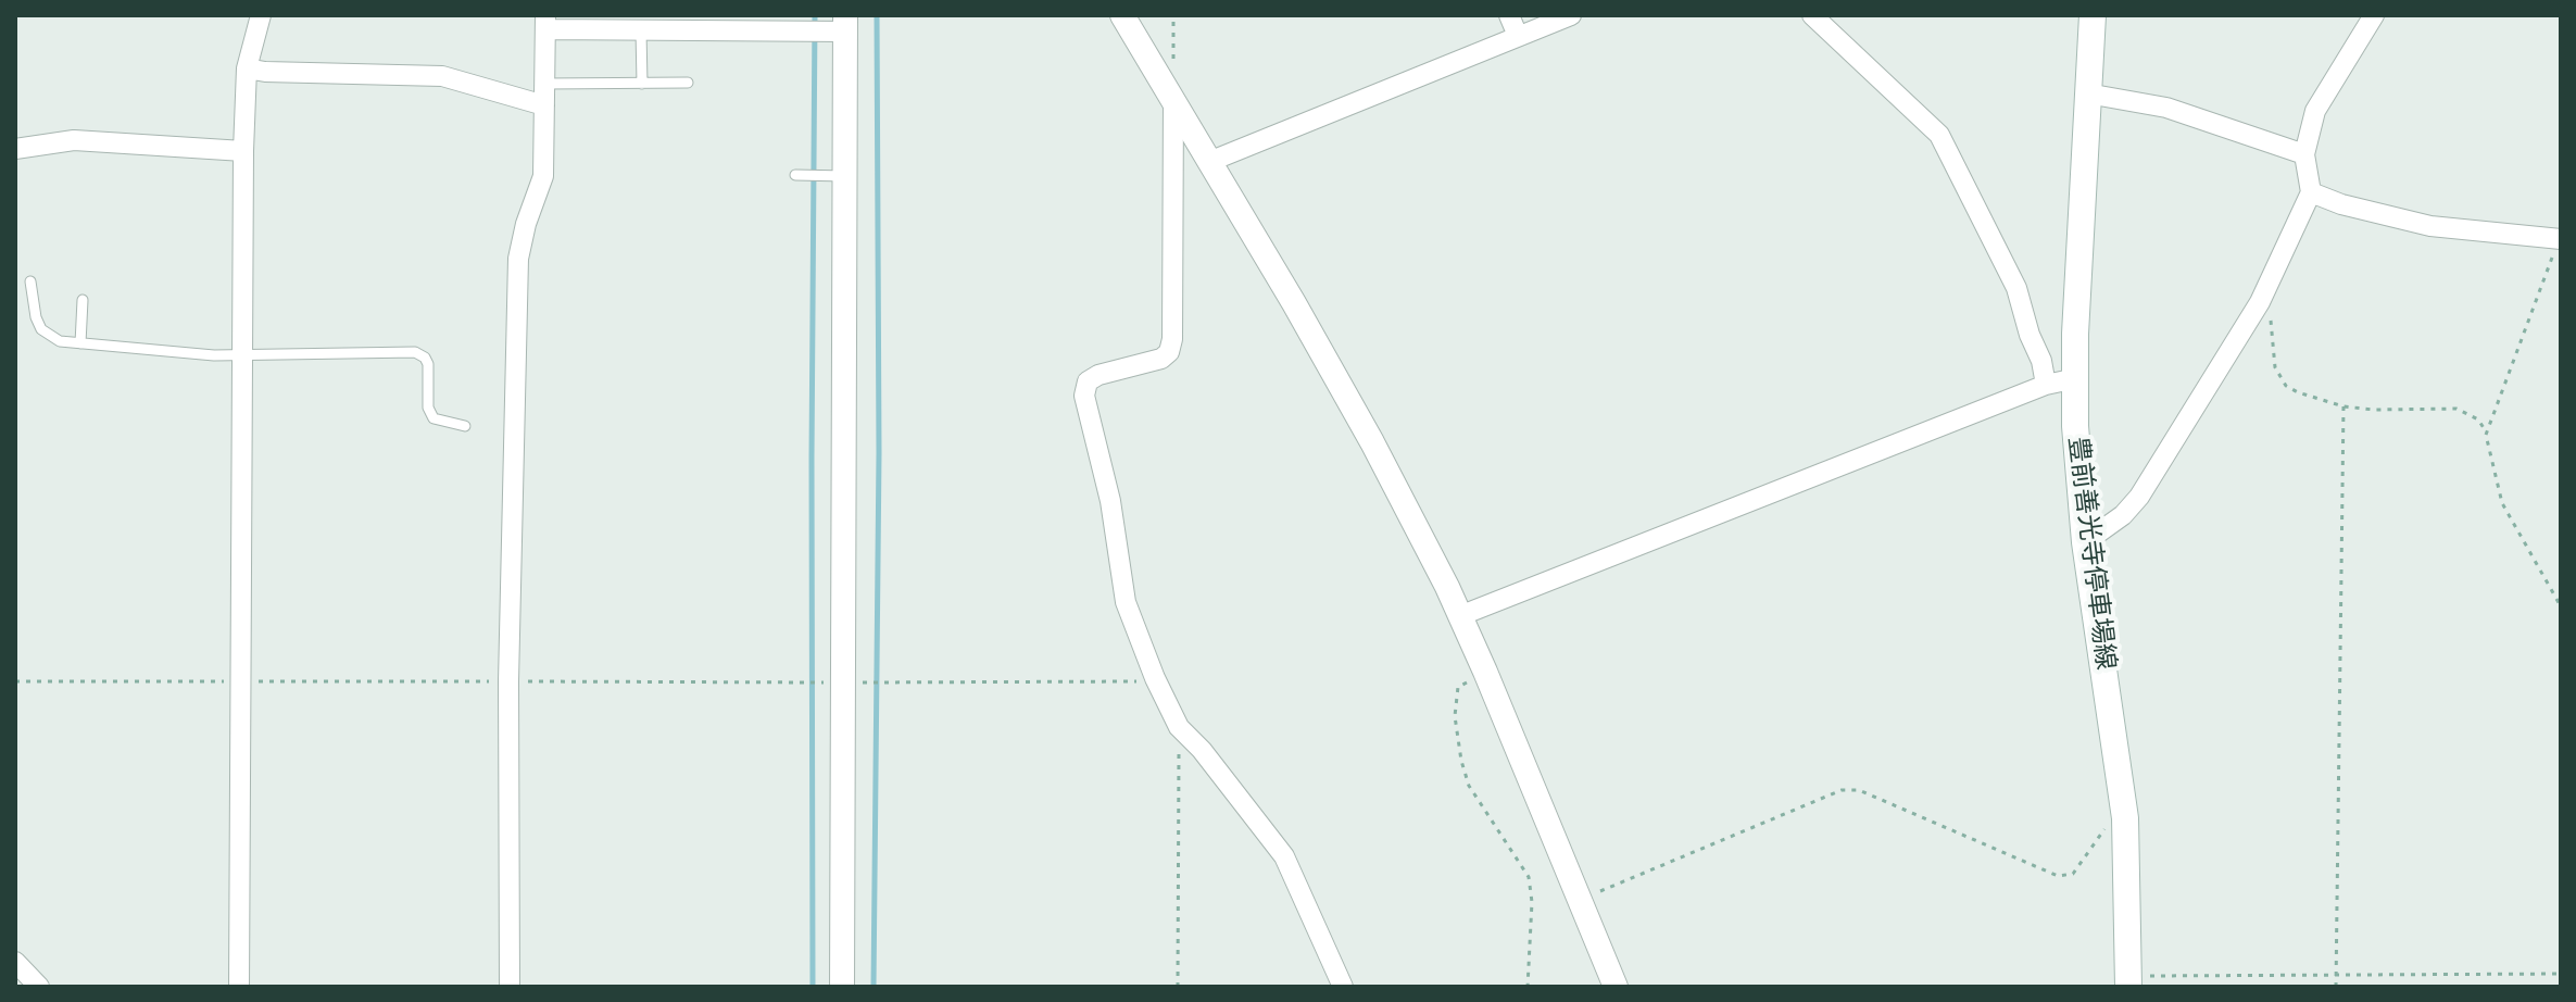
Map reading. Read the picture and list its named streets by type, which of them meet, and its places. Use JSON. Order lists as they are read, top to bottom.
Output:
{
  "streets": {
    "main road": ["豊前善光寺停車場線"]
  }
}
